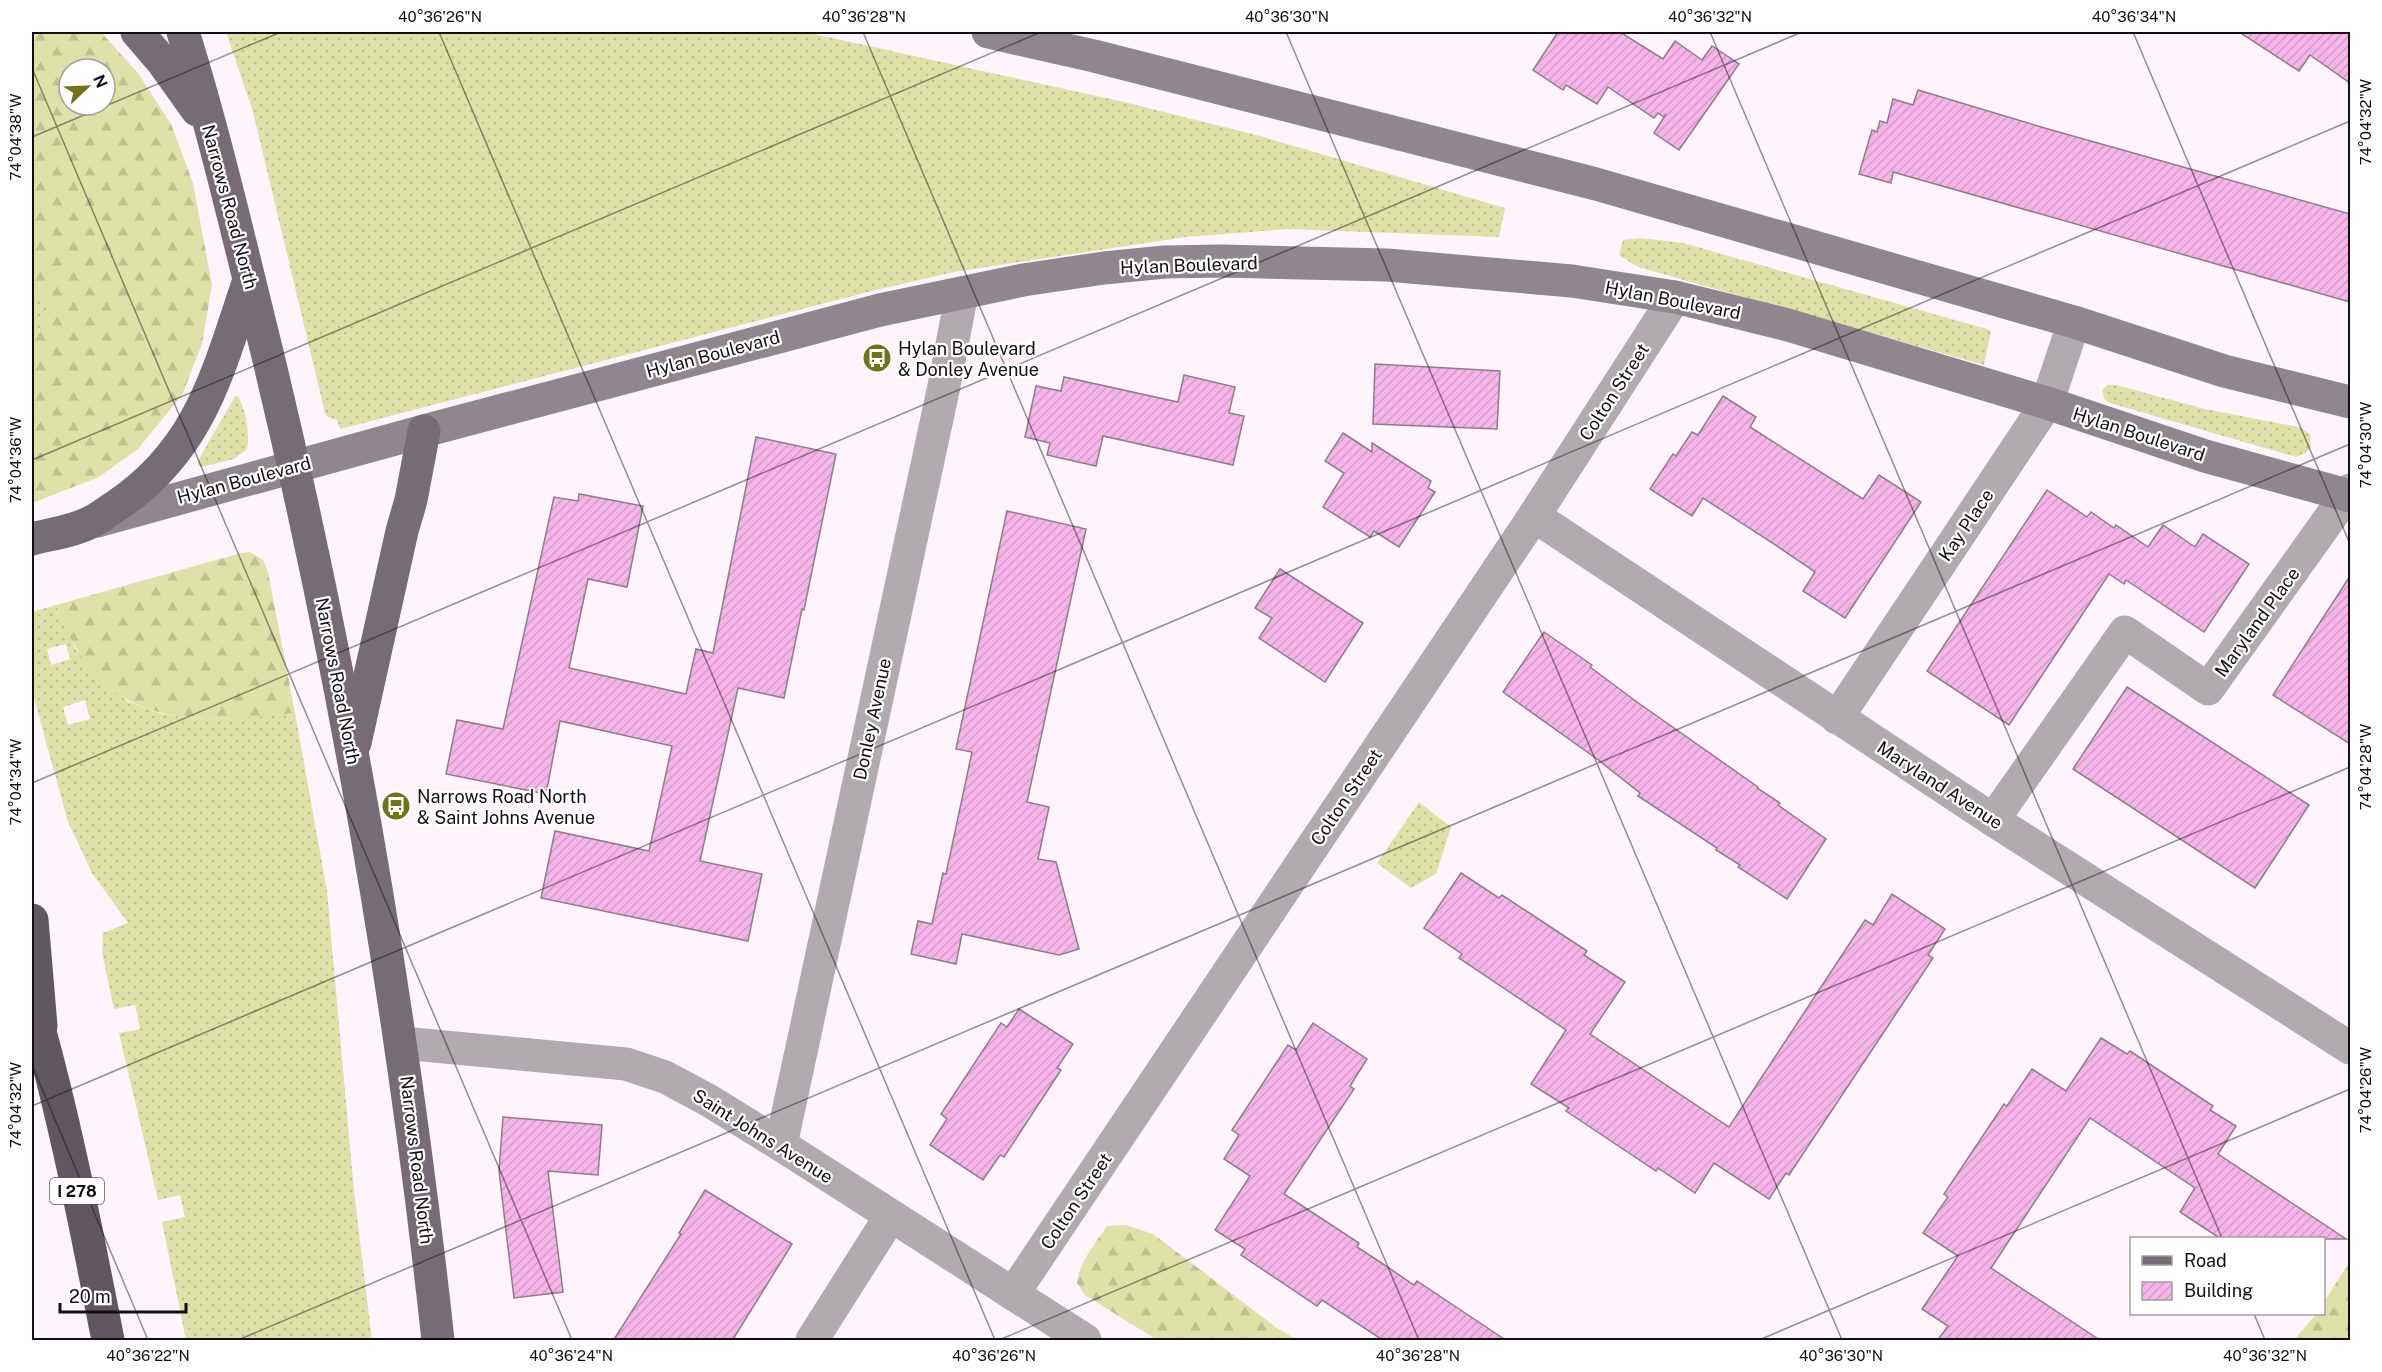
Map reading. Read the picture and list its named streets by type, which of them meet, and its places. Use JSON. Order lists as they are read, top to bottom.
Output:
{
  "streets": {
    "highway": ["I 278"],
    "main road": ["Narrows Road North", "Hylan Boulevard"],
    "street": [
      "Colton Street",
      "Kay Place",
      "Maryland Place",
      "Donley Avenue",
      "Maryland Avenue",
      "Saint Johns Avenue"
    ]
  },
  "crossings": [
    ["Narrows Road North", "Hylan Boulevard"],
    ["Narrows Road North", "Saint Johns Avenue"],
    ["Hylan Boulevard", "Colton Street"],
    ["Hylan Boulevard", "Kay Place"],
    ["Hylan Boulevard", "Maryland Place"],
    ["Hylan Boulevard", "Donley Avenue"],
    ["Colton Street", "Maryland Avenue"],
    ["Colton Street", "Saint Johns Avenue"],
    ["Kay Place", "Maryland Avenue"],
    ["Maryland Place", "Maryland Avenue"],
    ["Donley Avenue", "Saint Johns Avenue"]
  ],
  "places": {
    "bus stop": ["Hylan Boulevard & Donley Avenue", "Narrows Road North & Saint Johns Avenue"]
  },
  "legend": ["Road", "Building"],
  "scale_bar": "20 m",
  "north": "top right",
  "coordinates": [
    "40°36'26\"N",
    "40°36'28\"N",
    "40°36'30\"N",
    "40°36'32\"N",
    "40°36'34\"N",
    "74°04'32\"W",
    "74°04'38\"W",
    "74°04'30\"W",
    "74°04'36\"W",
    "74°04'28\"W",
    "74°04'34\"W",
    "74°04'26\"W",
    "40°36'22\"N",
    "40°36'24\"N"
  ]
}
